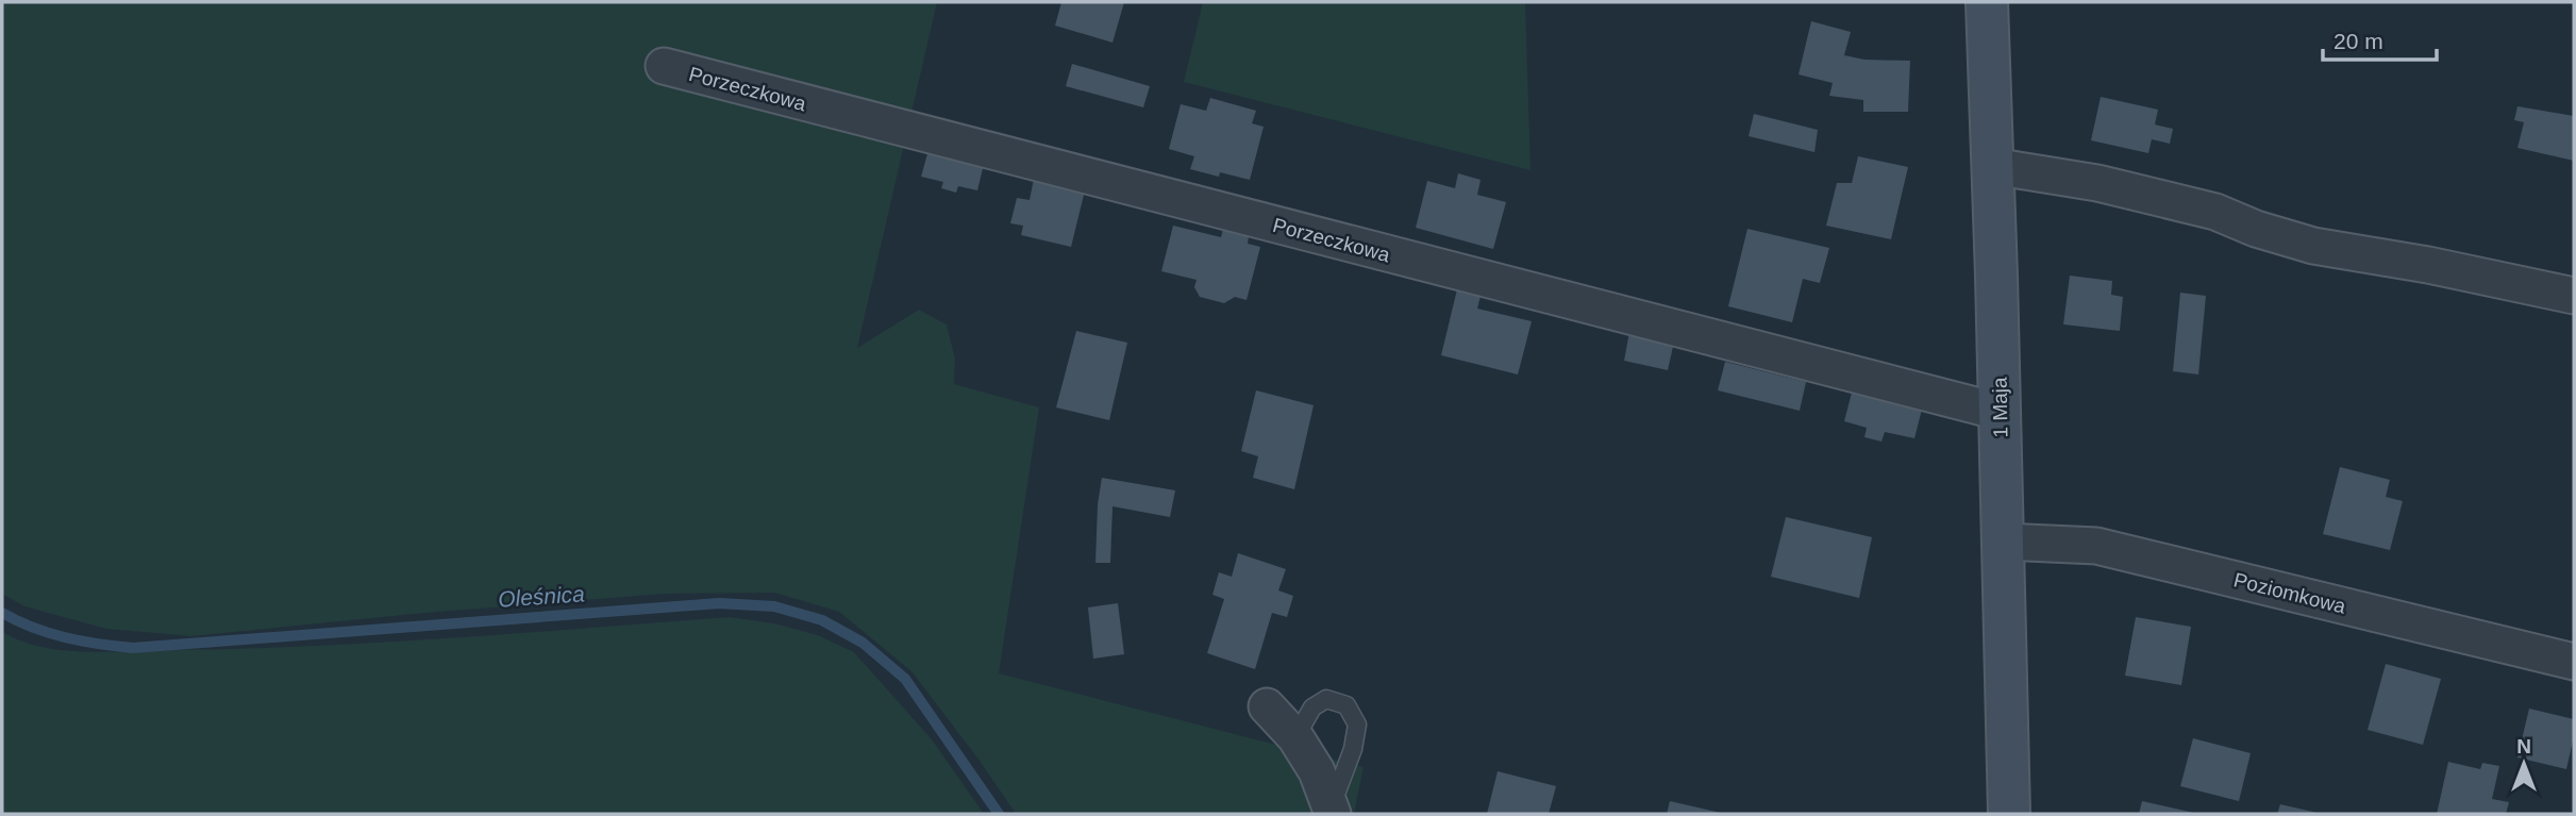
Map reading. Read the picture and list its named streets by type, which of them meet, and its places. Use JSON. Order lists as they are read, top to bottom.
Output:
{
  "streets": {
    "street": ["Porzeczkowa", "1 Maja", "Poziomkowa"]
  },
  "crossings": [
    ["Porzeczkowa", "1 Maja"],
    ["1 Maja", "Poziomkowa"]
  ],
  "water": ["Oleśnica"],
  "scale_bar": "20 m",
  "north": "top"
}
